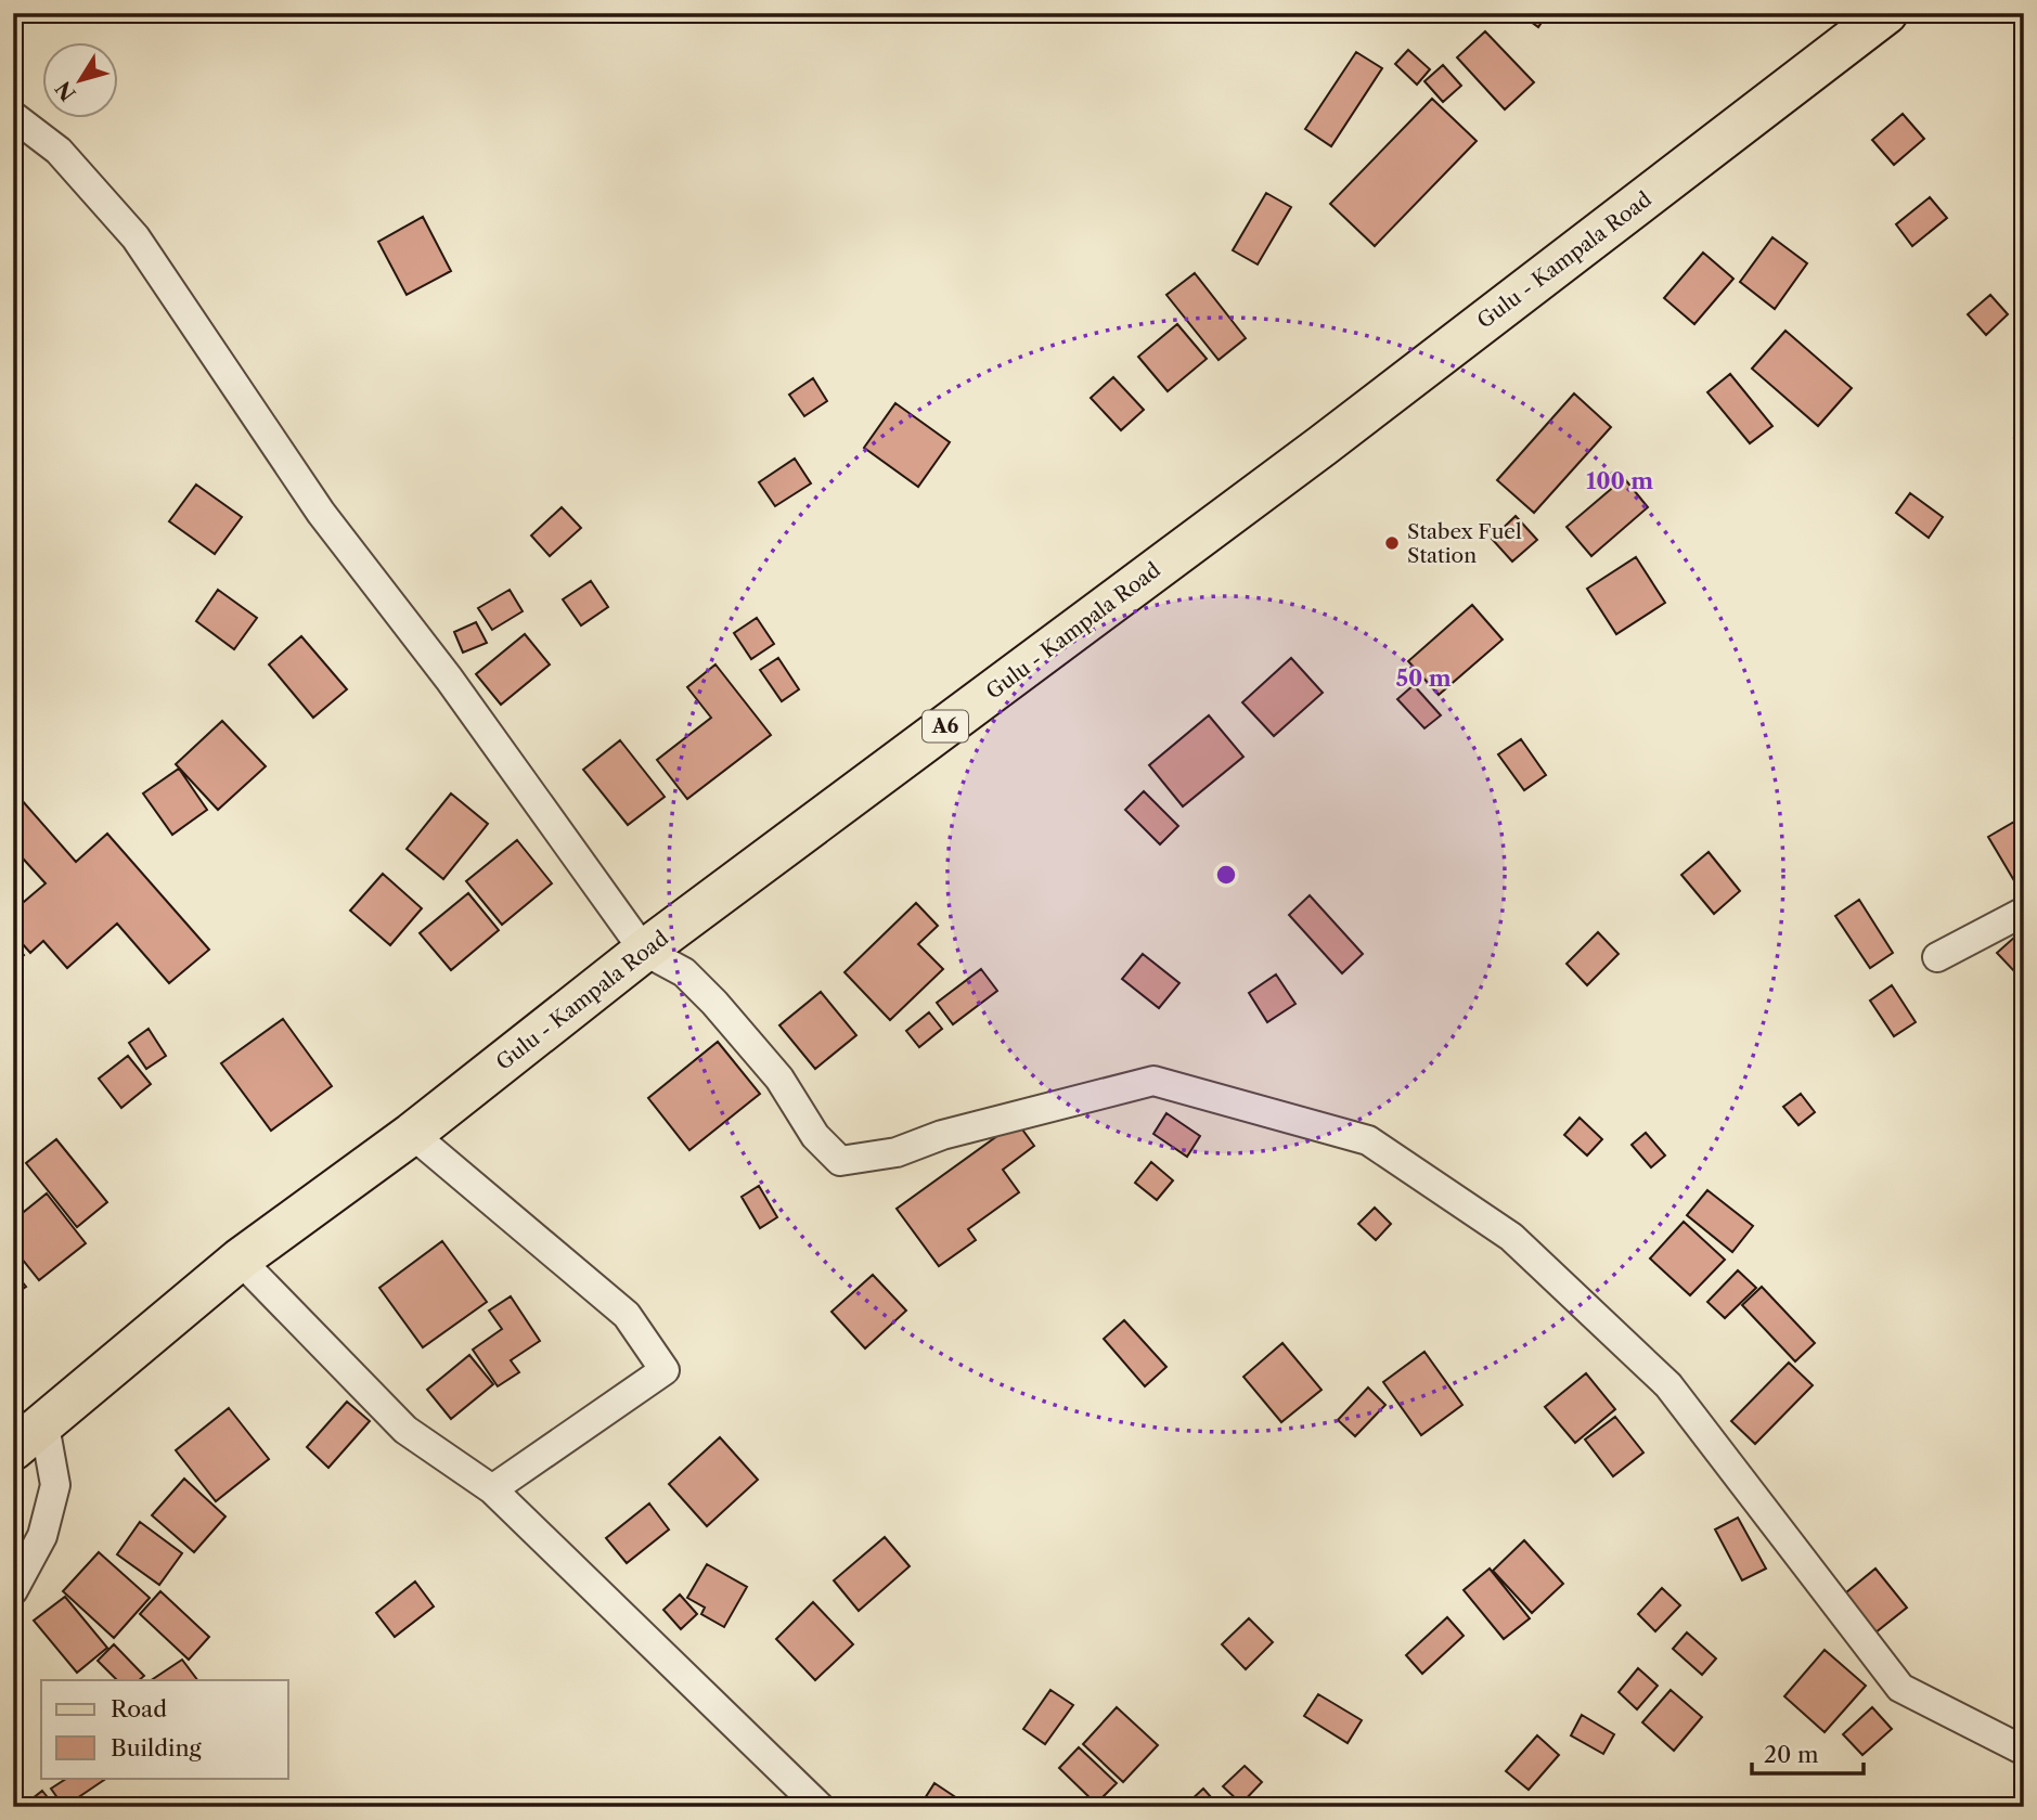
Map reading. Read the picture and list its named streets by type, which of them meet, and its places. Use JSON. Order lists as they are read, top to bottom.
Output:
{
  "streets": {
    "main road": ["Gulu - Kampala Road", "A6"]
  },
  "places": ["Stabex Fuel Station"],
  "legend": ["Road", "Building"],
  "scale_bar": "20 m",
  "north": "bottom left",
  "rings": ["100 m", "50 m"]
}
